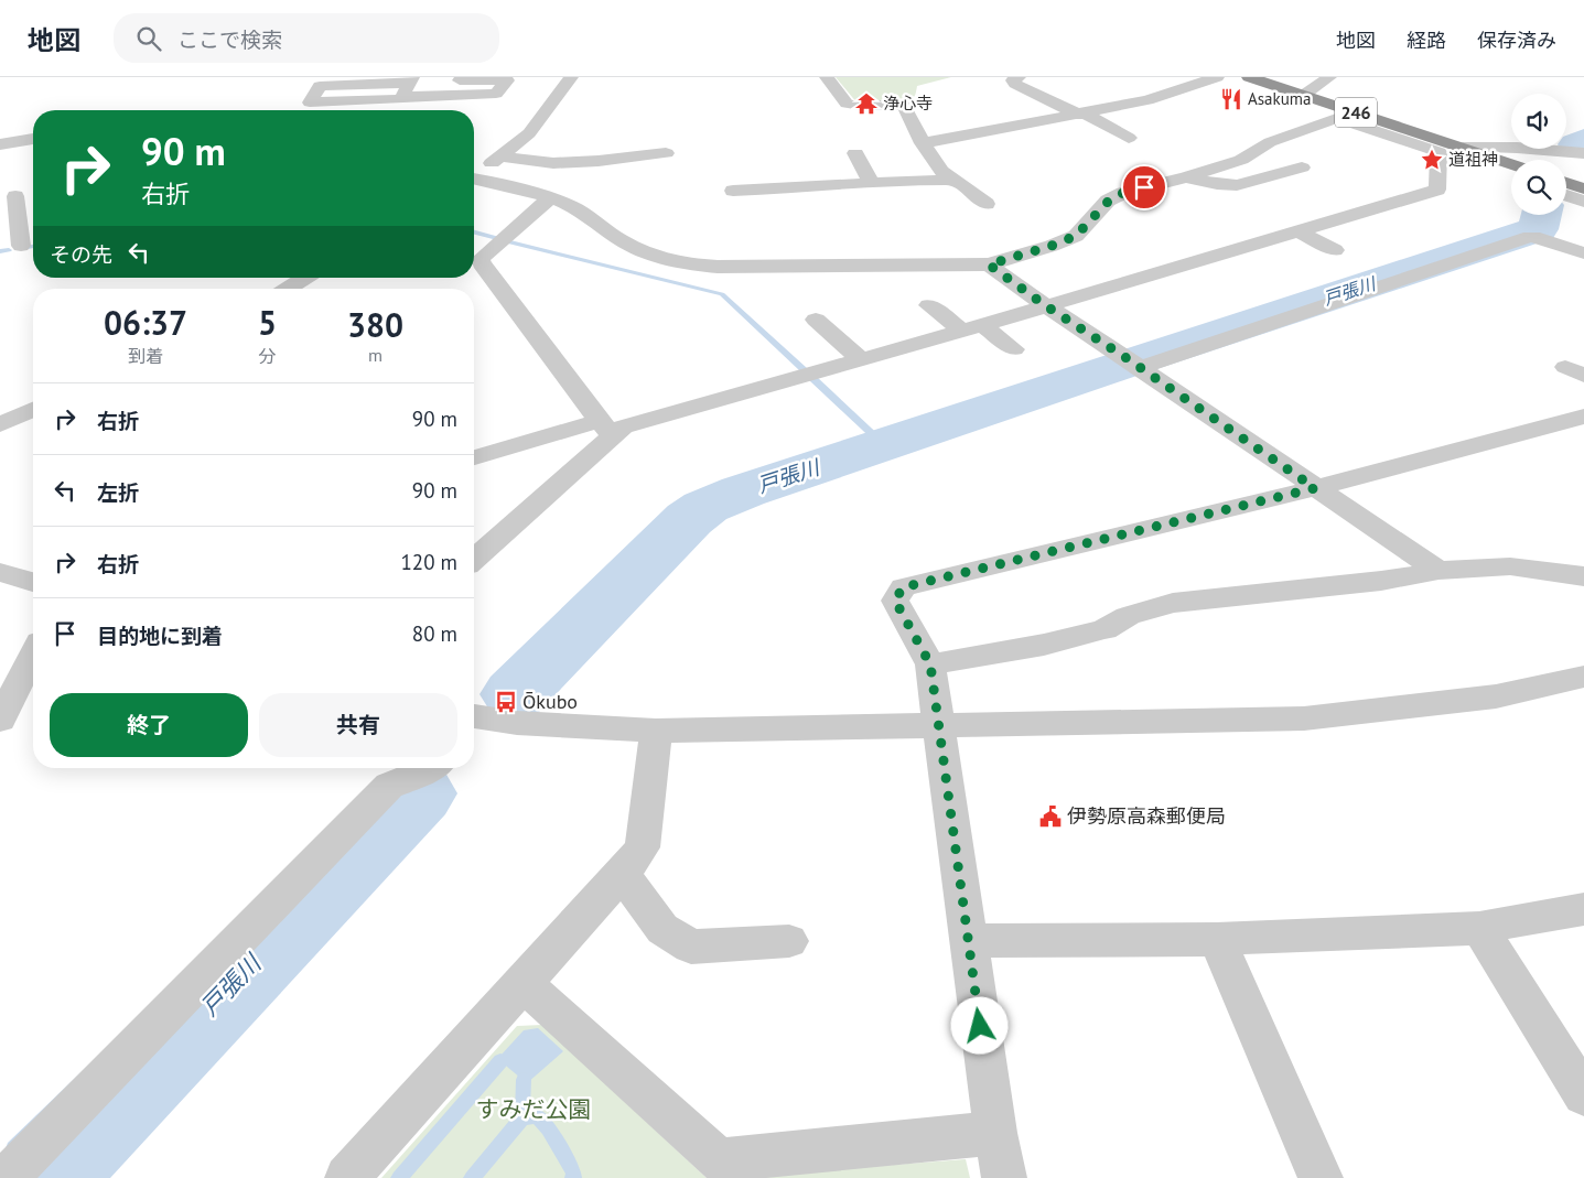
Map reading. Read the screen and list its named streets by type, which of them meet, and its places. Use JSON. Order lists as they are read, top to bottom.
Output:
{
  "streets": {
    "highway": ["246"]
  },
  "water": ["戸張川"],
  "parks": ["すみだ公園"],
  "places": {
    "restaurant": ["Asakuma"],
    "temple": ["浄心寺"],
    "place": ["道祖神"],
    "bus stop": ["Ōkubo"],
    "public building": ["伊勢原高森郵便局"]
  },
  "page": {
    "header": "地図",
    "search": "ここで検索",
    "nav": ["地図", "経路", "保存済み"],
    "turn": ["90 m", "右折"],
    "then": "その先",
    "eta": [
      "06:37",
      "到着",
      "5",
      "分",
      "380",
      "m"
    ],
    "list": [
      {
        "name": "右折",
        "value": "90 m"
      },
      {
        "name": "左折",
        "value": "90 m"
      },
      {
        "name": "右折",
        "value": "120 m"
      },
      {
        "name": "目的地に到着",
        "value": "80 m"
      }
    ],
    "buttons": ["終了", "共有"]
  }
}
